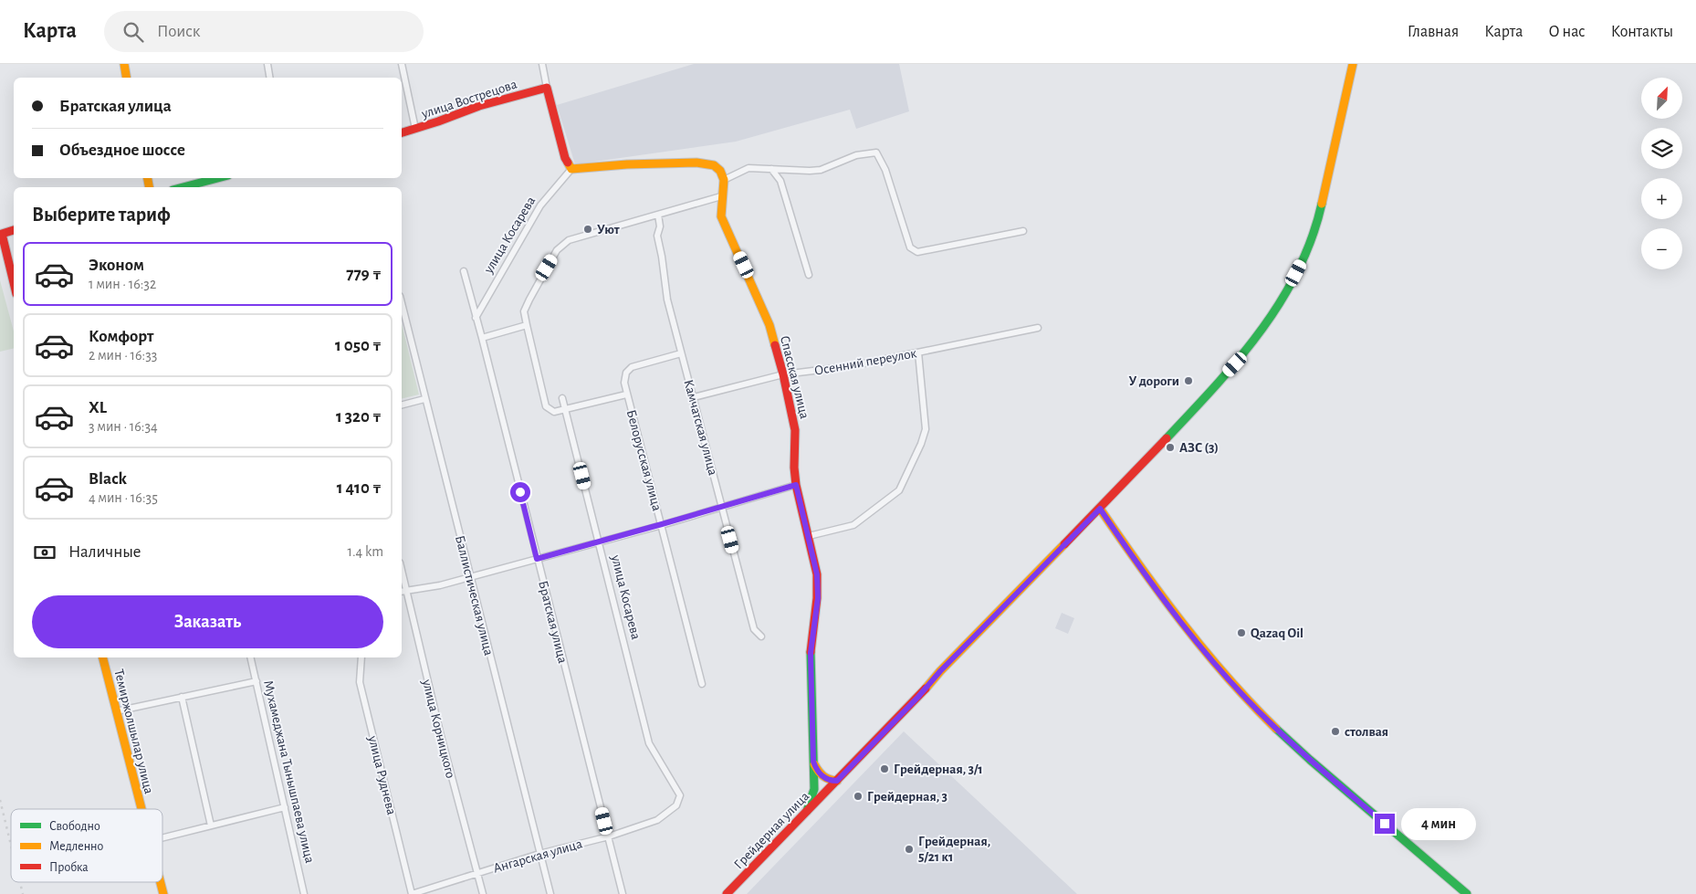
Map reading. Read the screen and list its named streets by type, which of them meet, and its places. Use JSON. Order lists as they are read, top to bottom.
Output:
{
  "streets": {
    "main road": [
      "улица Вострецова",
      "Спасская улица",
      "Темиржолшылар улица",
      "Грейдерная улица"
    ],
    "street": [
      "улица Косарева",
      "Осенний переулок",
      "Камчатская улица",
      "Белорусская улица",
      "Баллистическая улица",
      "Братская улица",
      "улица Корницкого",
      "Мухамеджана Тынышпаева улица",
      "улица Руднева",
      "Ангарская улица"
    ]
  },
  "crossings": [
    ["улица Косарева", "Братская улица"],
    ["улица Косарева", "Ангарская улица"],
    ["Осенний переулок", "Спасская улица"],
    ["Осенний переулок", "Камчатская улица"],
    ["Спасская улица", "Грейдерная улица"],
    ["Камчатская улица", "Белорусская улица"],
    ["Баллистическая улица", "Ангарская улица"],
    ["Братская улица", "Ангарская улица"],
    ["улица Корницкого", "Ангарская улица"],
    ["улица Руднева", "Ангарская улица"]
  ],
  "places": [
    "Уют",
    "У дороги",
    "АЗС (3)",
    "Qazaq Oil",
    "столвая",
    "Грейдерная, 3/1",
    "Грейдерная, 3",
    "Грейдерная, 5/21 к1"
  ],
  "legend": ["Свободно", "Медленно", "Пробка"],
  "north": "top right",
  "page": {
    "header": "Карта",
    "search": "Поиск",
    "nav": [
      "Главная",
      "Карта",
      "О нас",
      "Контакты"
    ],
    "map_buttons": ["+", "−"],
    "banner": ["Братская улица", "Объездное шоссе"],
    "heading": "Выберите тариф",
    "list": [
      {
        "name": "Эконом",
        "note": "1 мин · 16:32",
        "value": "779 ₸"
      },
      {
        "name": "Комфорт",
        "note": "2 мин · 16:33",
        "value": "1 050 ₸"
      },
      {
        "name": "XL",
        "note": "3 мин · 16:34",
        "value": "1 320 ₸"
      },
      {
        "name": "Black",
        "note": "4 мин · 16:35",
        "value": "1 410 ₸"
      }
    ],
    "pay": ["Наличные", "1.4 km"],
    "buttons": "Заказать",
    "bubble": "4 мин"
  }
}
